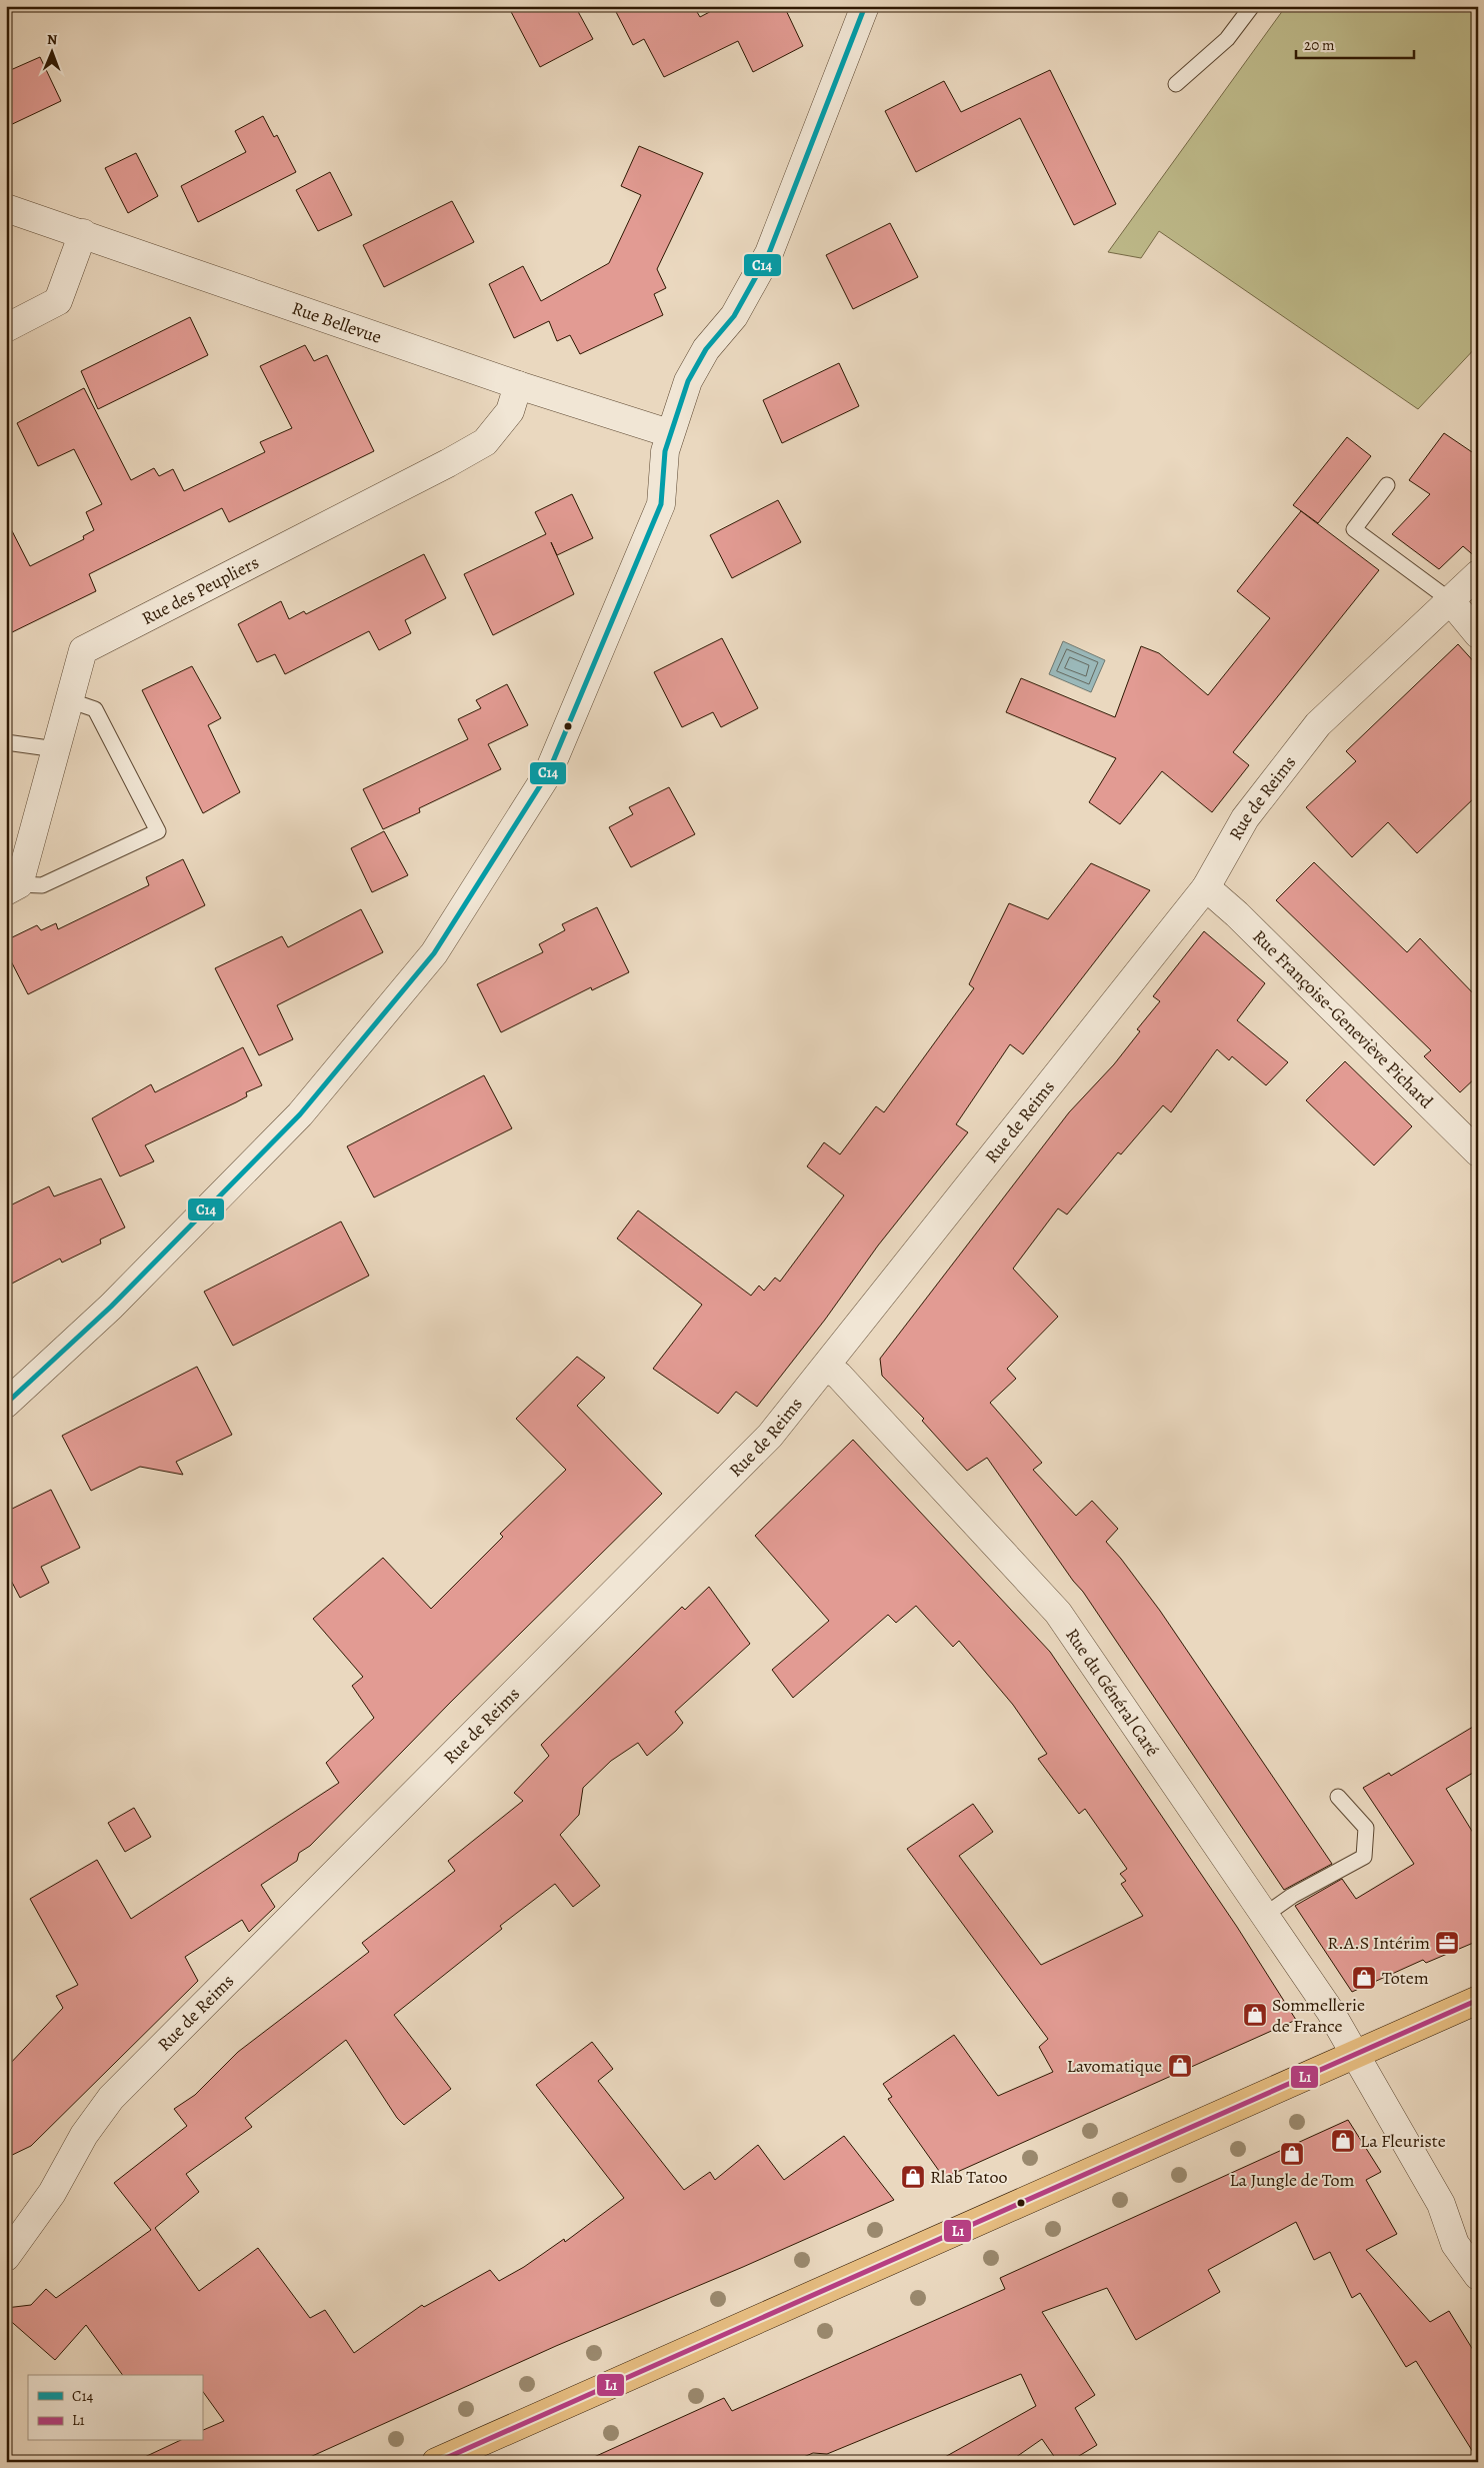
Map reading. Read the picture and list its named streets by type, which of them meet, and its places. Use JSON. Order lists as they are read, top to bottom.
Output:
{
  "streets": {
    "street": [
      "Rue Bellevue",
      "Rue des Peupliers",
      "Rue de Reims",
      "Rue Françoise-Geneviève Pichard",
      "Rue du Général Caré"
    ]
  },
  "crossings": [
    ["Rue Bellevue", "Rue des Peupliers"],
    ["Rue de Reims", "Rue Françoise-Geneviève Pichard"],
    ["Rue de Reims", "Rue du Général Caré"]
  ],
  "places": {
    "office": ["R.A.S Intérim"],
    "shop": [
      "Totem",
      "Sommellerie de France",
      "Lavomatique",
      "La Fleuriste",
      "La Jungle de Tom",
      "Rlab Tatoo"
    ]
  },
  "lines": ["transit line C14", "transit line L1"],
  "legend": ["C14", "L1"],
  "scale_bar": "20 m",
  "north": "top"
}
